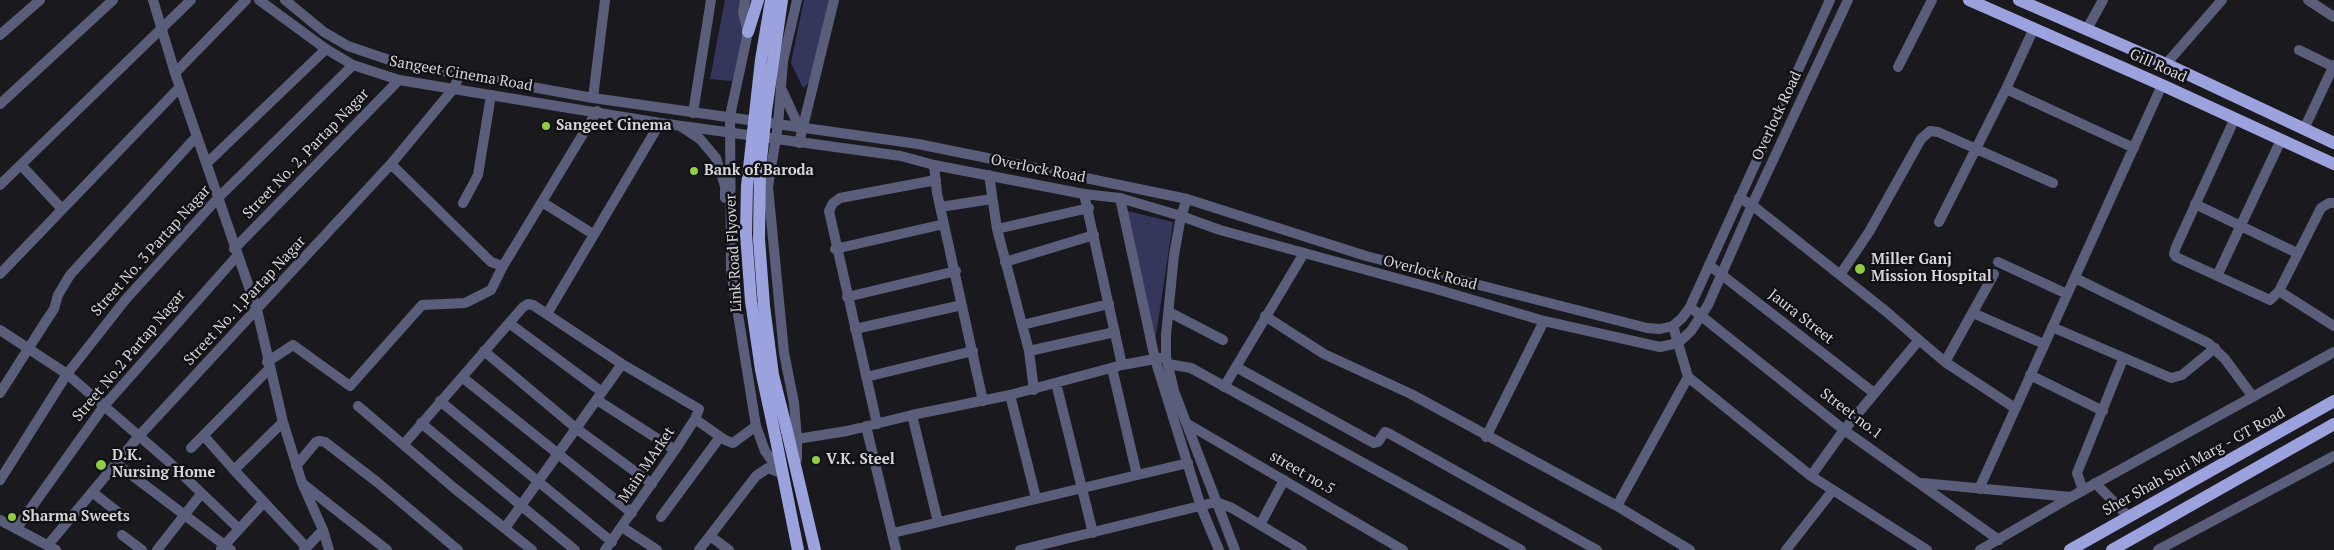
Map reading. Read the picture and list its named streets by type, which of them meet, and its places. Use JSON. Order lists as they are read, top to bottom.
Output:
{
  "streets": {
    "main road": ["Gill Road", "Link Road Flyover", "Sher Shah Suri Marg - GT Road"],
    "street": [
      "Sangeet Cinema Road",
      "Overlock Road",
      "Street No. 2, Partap Nagar",
      "Street No. 3 Partap Nagar",
      "Street No. 1,Partap Nagar",
      "Jaura Street",
      "Street No.2 Partap Nagar",
      "Street no.1",
      "Main MArket",
      "street no.5"
    ]
  },
  "crossings": [
    ["Sangeet Cinema Road", "Overlock Road"],
    ["Sangeet Cinema Road", "Street No. 2, Partap Nagar"],
    ["Sangeet Cinema Road", "Street No. 3 Partap Nagar"],
    ["Sangeet Cinema Road", "Street No. 1,Partap Nagar"],
    ["Overlock Road", "Jaura Street"],
    ["Overlock Road", "Street no.1"],
    ["Street No. 2, Partap Nagar", "Street No.2 Partap Nagar"]
  ],
  "places": [
    "Sangeet Cinema",
    "Bank of Baroda",
    "Miller Ganj Mission Hospital",
    "V.K. Steel",
    "D.K. Nursing Home",
    "Sharma Sweets"
  ]
}
